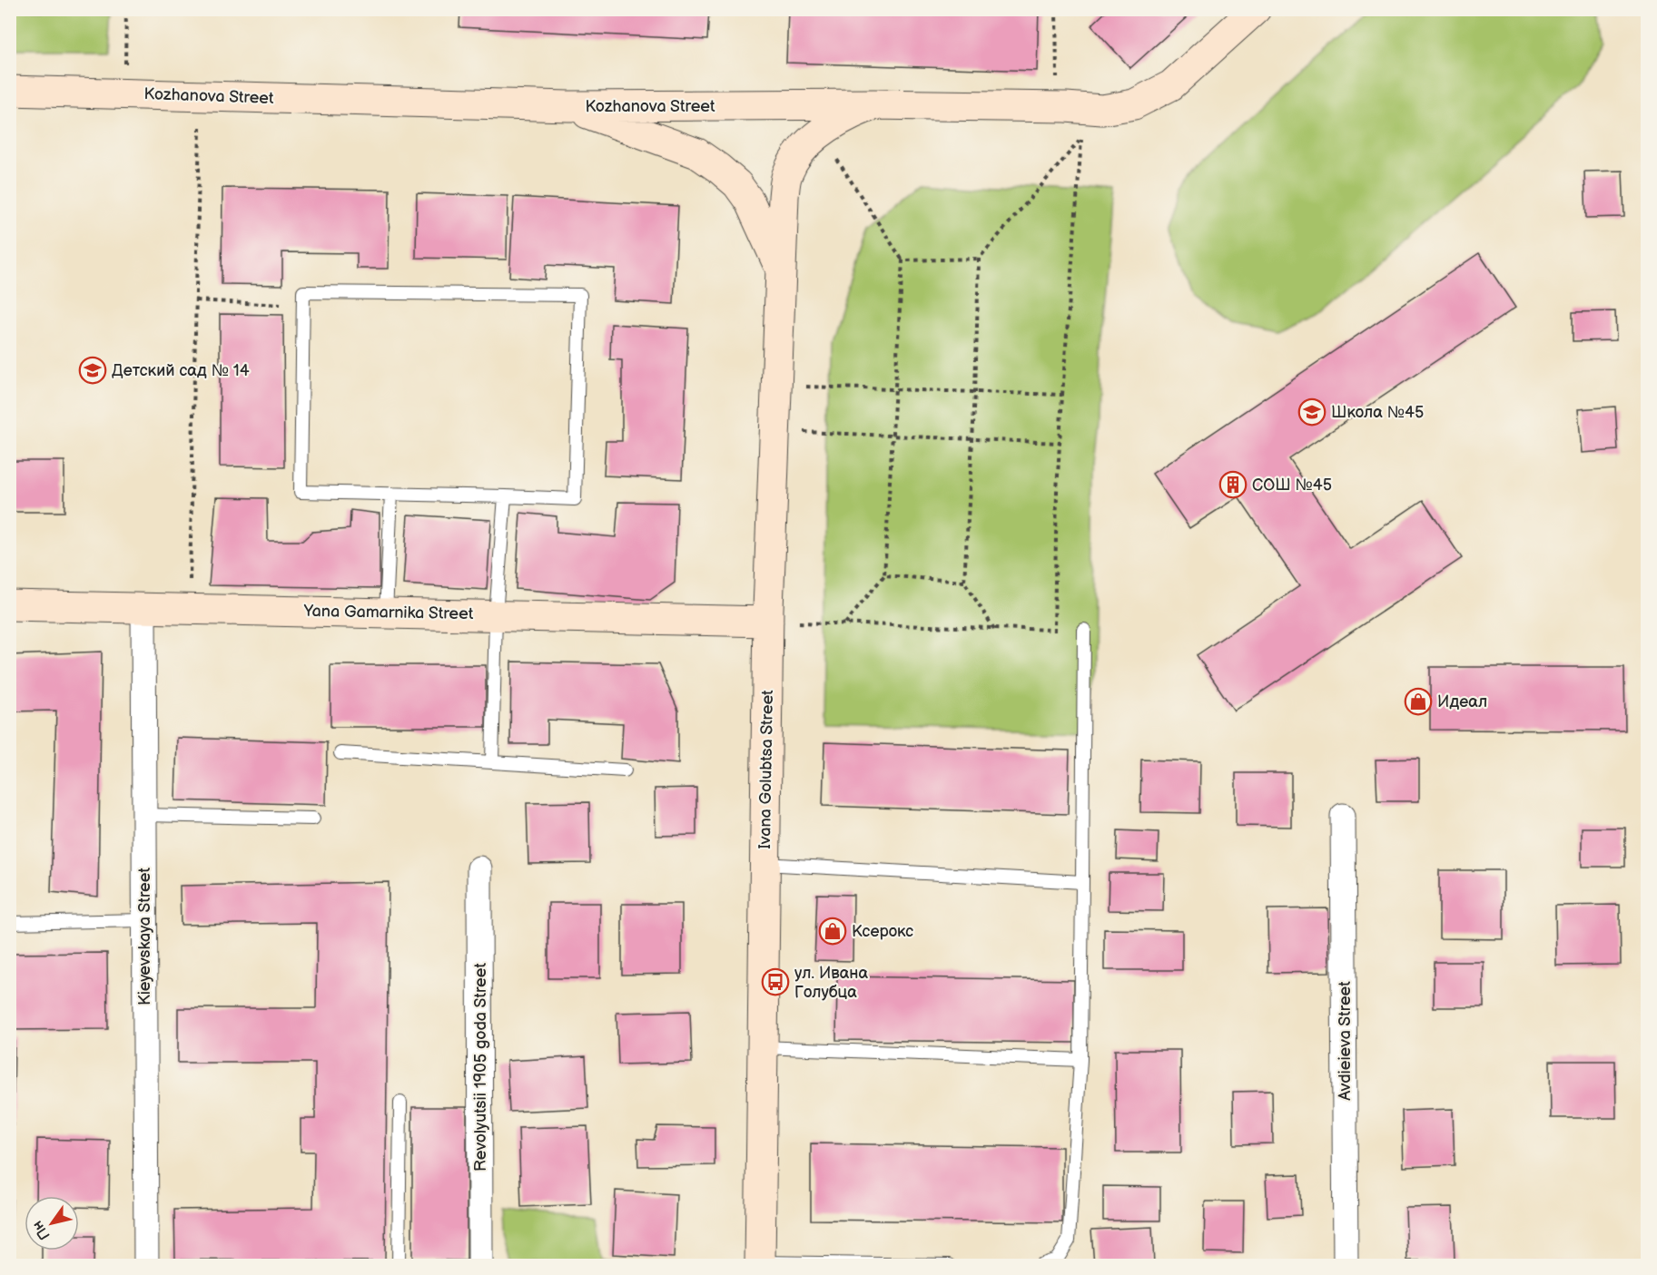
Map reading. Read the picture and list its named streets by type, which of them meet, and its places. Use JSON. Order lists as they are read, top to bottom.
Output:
{
  "streets": {
    "street": [
      "Kozhanova Street",
      "Yana Gamarnika Street",
      "Ivana Golubtsa Street",
      "Kieyevskaya Street",
      "Avdieieva Street",
      "Revolyutsii 1905 goda Street"
    ]
  },
  "crossings": [
    ["Kozhanova Street", "Ivana Golubtsa Street"],
    ["Yana Gamarnika Street", "Ivana Golubtsa Street"],
    ["Yana Gamarnika Street", "Kieyevskaya Street"]
  ],
  "places": {
    "school or university": ["Детский сад № 14", "Школа №45"],
    "building": ["СОШ №45"],
    "shop": ["Идеал", "Ксерокс"],
    "bus stop": ["ул. Ивана Голубца"]
  },
  "north": "bottom left"
}
